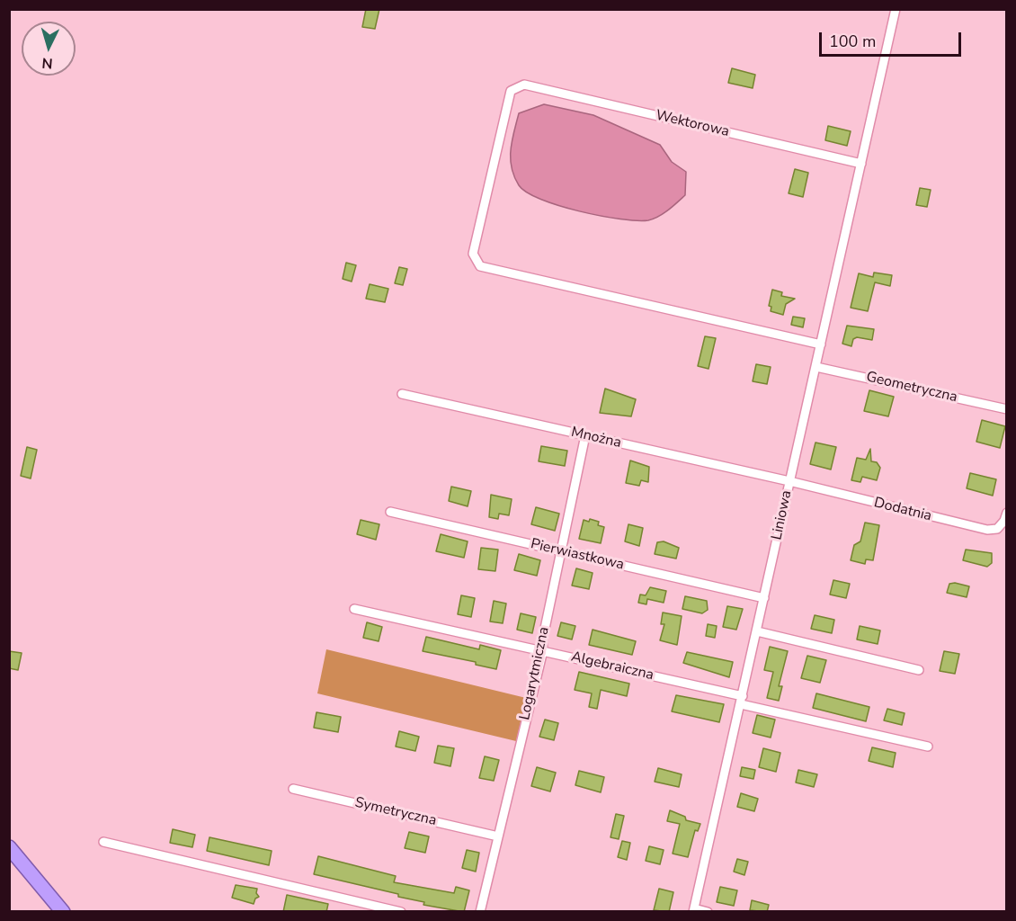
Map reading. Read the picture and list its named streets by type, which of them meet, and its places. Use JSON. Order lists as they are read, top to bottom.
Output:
{
  "streets": {
    "street": [
      "Wektorowa",
      "Geometryczna",
      "Mnożna",
      "Dodatnia",
      "Liniowa",
      "Pierwiastkowa",
      "Algebraiczna",
      "Logarytmiczna",
      "Symetryczna"
    ]
  },
  "crossings": [
    ["Wektorowa", "Liniowa"],
    ["Geometryczna", "Liniowa"],
    ["Mnożna", "Dodatnia"],
    ["Mnożna", "Liniowa"],
    ["Mnożna", "Logarytmiczna"],
    ["Dodatnia", "Liniowa"],
    ["Liniowa", "Pierwiastkowa"],
    ["Liniowa", "Algebraiczna"],
    ["Pierwiastkowa", "Logarytmiczna"],
    ["Algebraiczna", "Logarytmiczna"],
    ["Logarytmiczna", "Symetryczna"]
  ],
  "scale_bar": "100 m",
  "north": "bottom"
}
